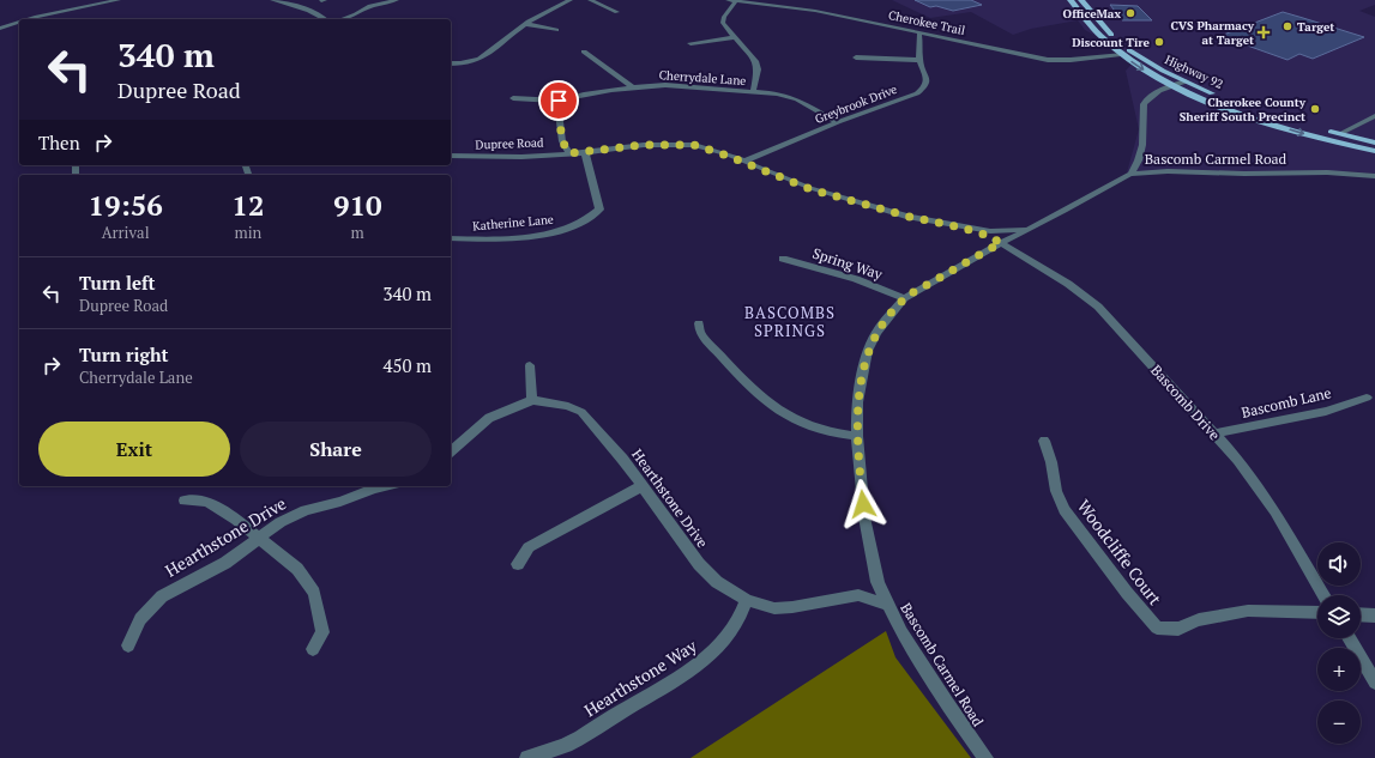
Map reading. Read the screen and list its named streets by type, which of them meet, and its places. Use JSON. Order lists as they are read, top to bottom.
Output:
{
  "streets": {
    "main road": ["Highway 92"],
    "street": [
      "Cherokee Trail",
      "Cherrydale Lane",
      "Greybrook Drive",
      "Dupree Road",
      "Bascomb Carmel Road",
      "Katherine Lane",
      "Spring Way",
      "Bascomb Drive",
      "Bascomb Lane",
      "Hearthstone Drive",
      "Woodcliffe Court",
      "Hearthstone Way"
    ]
  },
  "crossings": [
    ["Cherokee Trail", "Highway 92"],
    ["Cherokee Trail", "Greybrook Drive"],
    ["Cherrydale Lane", "Greybrook Drive"],
    ["Greybrook Drive", "Dupree Road"],
    ["Dupree Road", "Bascomb Carmel Road"],
    ["Dupree Road", "Katherine Lane"],
    ["Dupree Road", "Bascomb Drive"],
    ["Bascomb Carmel Road", "Spring Way"],
    ["Bascomb Carmel Road", "Bascomb Drive"],
    ["Bascomb Carmel Road", "Hearthstone Drive"],
    ["Bascomb Drive", "Bascomb Lane"],
    ["Hearthstone Drive", "Hearthstone Way"]
  ],
  "districts": ["BASCOMBS SPRINGS"],
  "places": {
    "other": [
      "OfficeMax",
      "Target",
      "Discount Tire",
      "Cherokee County Sheriff South Precinct"
    ],
    "health": ["CVS Pharmacy at Target"]
  },
  "page": {
    "turn": ["340 m", "Dupree Road"],
    "then": "Then",
    "eta": [
      "19:56",
      "Arrival",
      "12",
      "min",
      "910",
      "m"
    ],
    "list": [
      {
        "name": "Turn left",
        "note": "Dupree Road",
        "value": "340 m"
      },
      {
        "name": "Turn right",
        "note": "Cherrydale Lane",
        "value": "450 m"
      }
    ],
    "buttons": ["Exit", "Share"],
    "map_buttons": ["+", "−"]
  }
}
